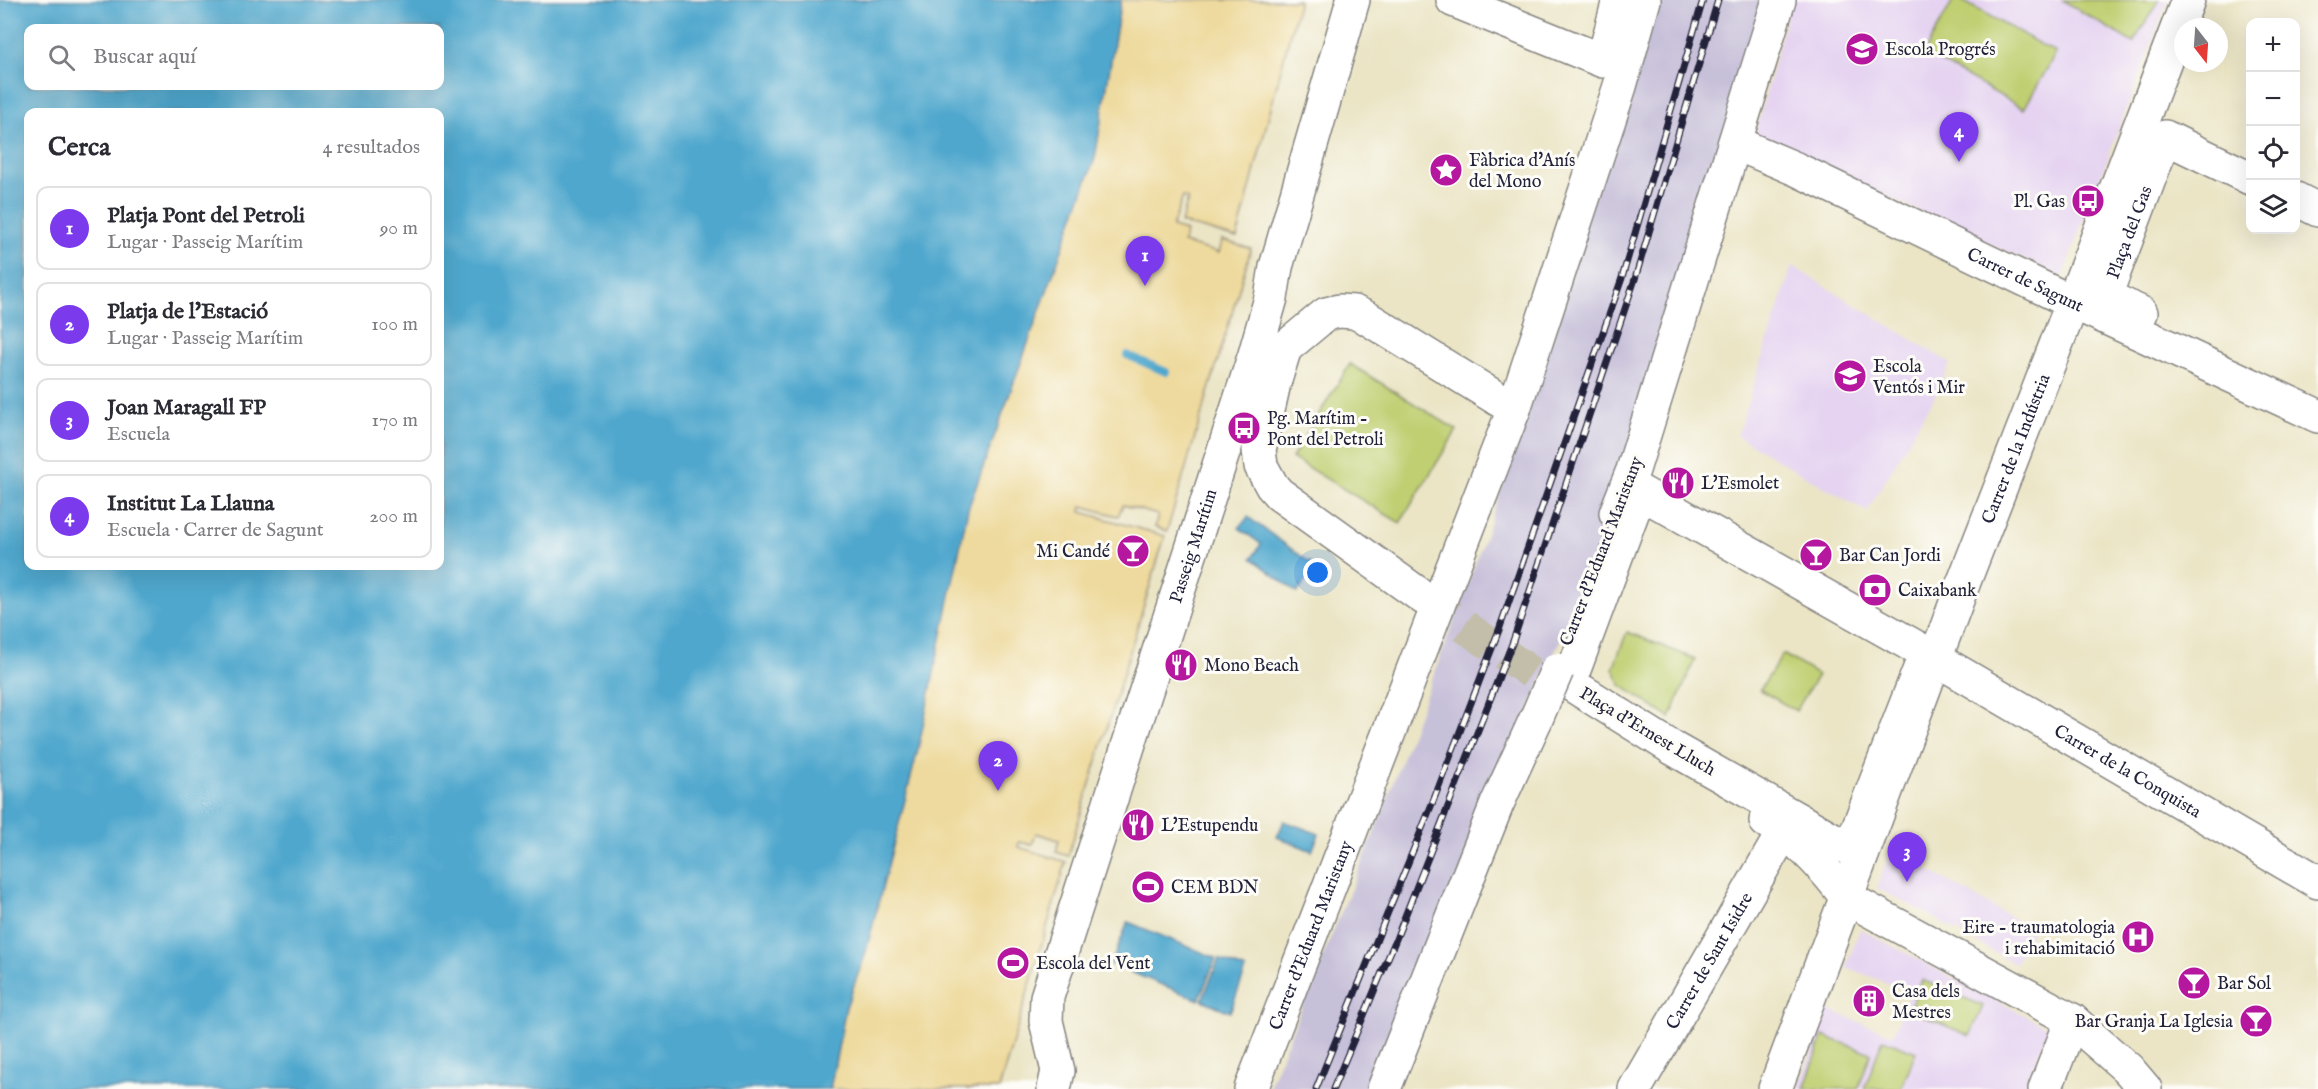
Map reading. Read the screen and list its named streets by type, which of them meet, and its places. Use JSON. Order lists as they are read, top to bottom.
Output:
{
  "streets": {
    "street": [
      "Plaça del Gas",
      "Carrer de Sagunt",
      "Carrer de la Indústria",
      "Passeig Marítim",
      "Carrer d'Eduard Maristany",
      "Plaça d'Ernest Lluch",
      "Carrer de la Conquista",
      "Carrer de Sant Isidre"
    ]
  },
  "crossings": [
    ["Carrer de Sagunt", "Carrer de la Indústria"],
    ["Carrer de Sagunt", "Carrer d'Eduard Maristany"],
    ["Carrer de la Indústria", "Plaça d'Ernest Lluch"],
    ["Carrer de la Indústria", "Carrer de la Conquista"],
    ["Plaça d'Ernest Lluch", "Carrer de la Conquista"]
  ],
  "places": {
    "school or university": ["Escola Progrés", "Escola Ventós i Mir"],
    "place": ["Fàbrica d'Anís del Mono"],
    "bus stop": ["Pl. Gas", "Pg. Marítim - Pont del Petroli"],
    "restaurant": ["L'Esmolet", "Mono Beach", "L'Estupendu"],
    "bar": [
      "Mi Candé",
      "Bar Can Jordi",
      "Bar Sol",
      "Bar Granja La Iglesia"
    ],
    "bank": ["Caixabank"],
    "sports": ["CEM BDN", "Escola del Vent"],
    "hospital": ["Eire - traumatologia i rehabimitació"],
    "building": ["Casa dels Mestres"]
  },
  "north": "bottom",
  "page": {
    "map_buttons": ["+", "−"],
    "search": "Buscar aquí",
    "heading": ["Cerca", "4 resultados"],
    "pins": [
      "4",
      "1",
      "2",
      "3"
    ],
    "list": [
      {
        "mark": "1",
        "name": "Platja Pont del Petroli",
        "note": "Lugar · Passeig Marítim",
        "value": "90 m"
      },
      {
        "mark": "2",
        "name": "Platja de l'Estació",
        "note": "Lugar · Passeig Marítim",
        "value": "100 m"
      },
      {
        "mark": "3",
        "name": "Joan Maragall FP",
        "note": "Escuela",
        "value": "170 m"
      },
      {
        "mark": "4",
        "name": "Institut La Llauna",
        "note": "Escuela · Carrer de Sagunt",
        "value": "200 m"
      }
    ]
  }
}
